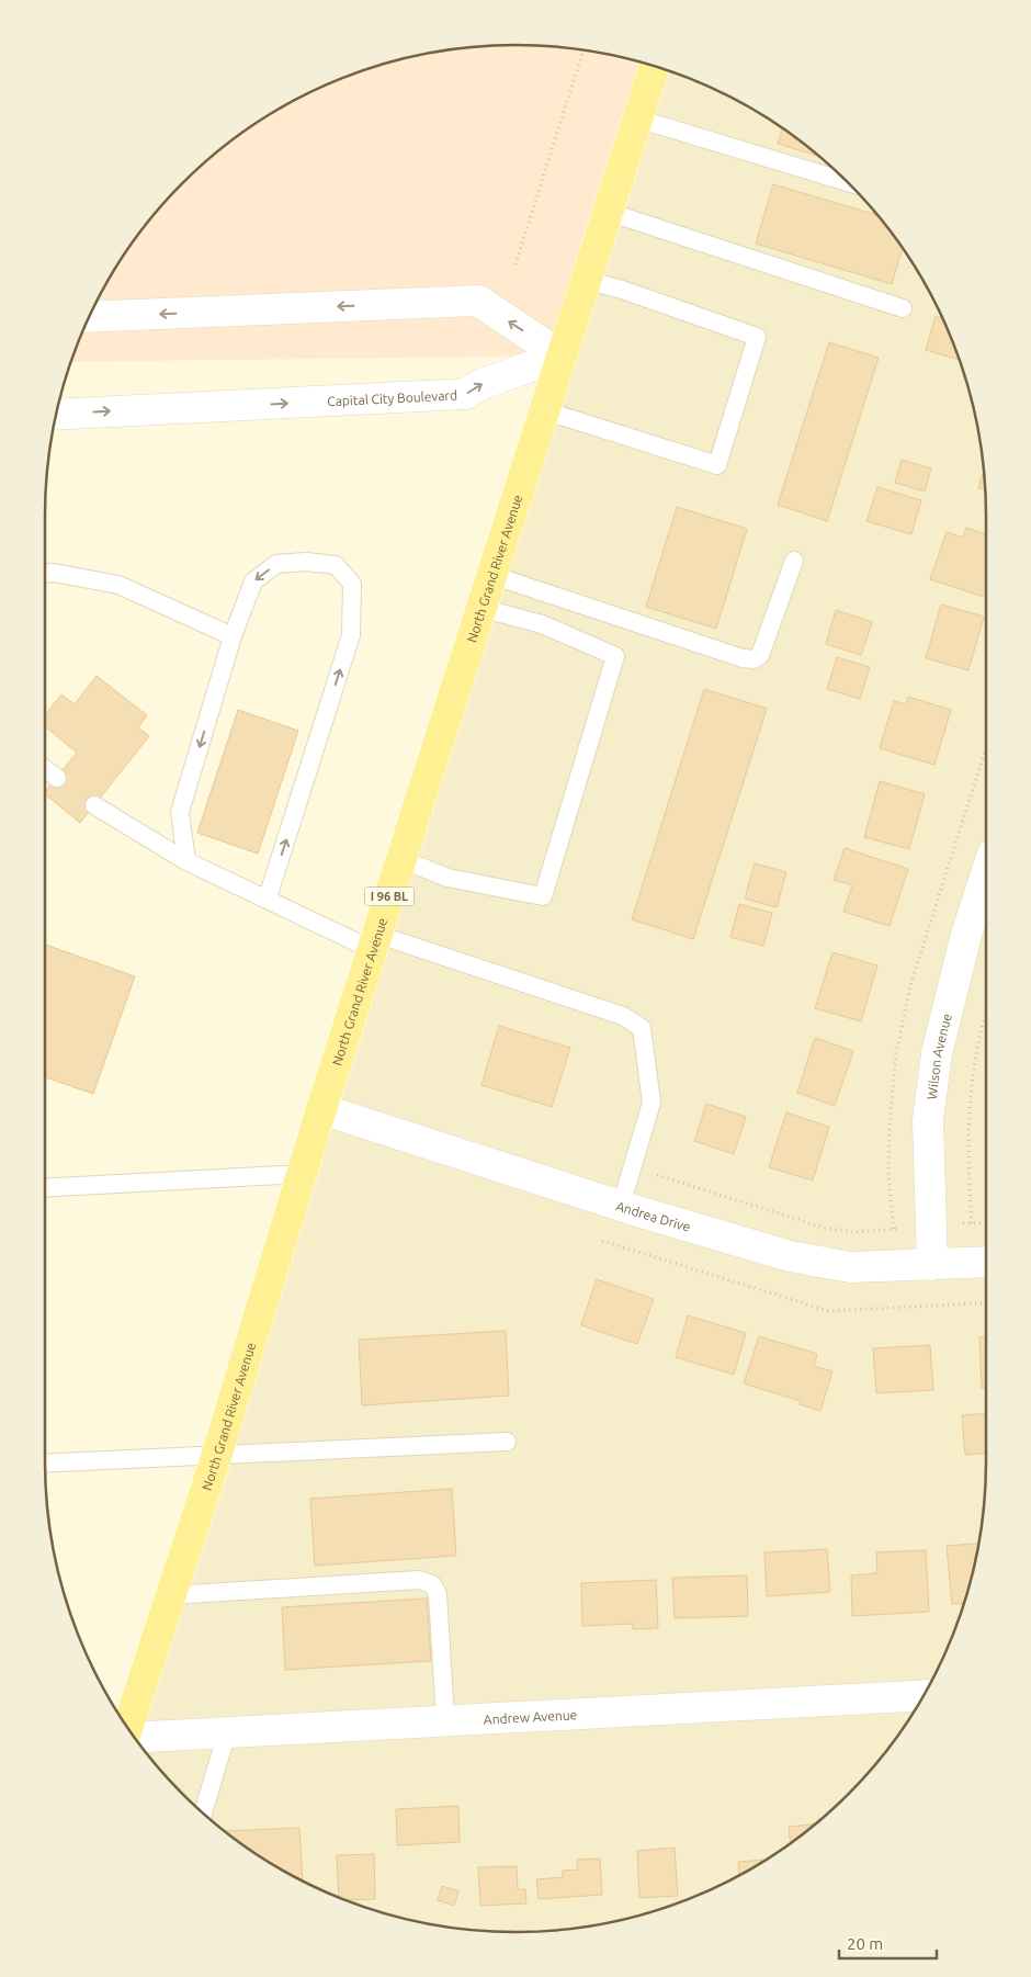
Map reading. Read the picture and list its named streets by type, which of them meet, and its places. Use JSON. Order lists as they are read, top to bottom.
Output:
{
  "streets": {
    "main road": ["North Grand River Avenue", "I 96 BL"],
    "street": [
      "Capital City Boulevard",
      "Wilson Avenue",
      "Andrea Drive",
      "Andrew Avenue"
    ]
  },
  "crossings": [
    ["Capital City Boulevard", "North Grand River Avenue"],
    ["North Grand River Avenue", "Andrea Drive"],
    ["Wilson Avenue", "Andrea Drive"]
  ],
  "scale_bar": "20 m"
}
